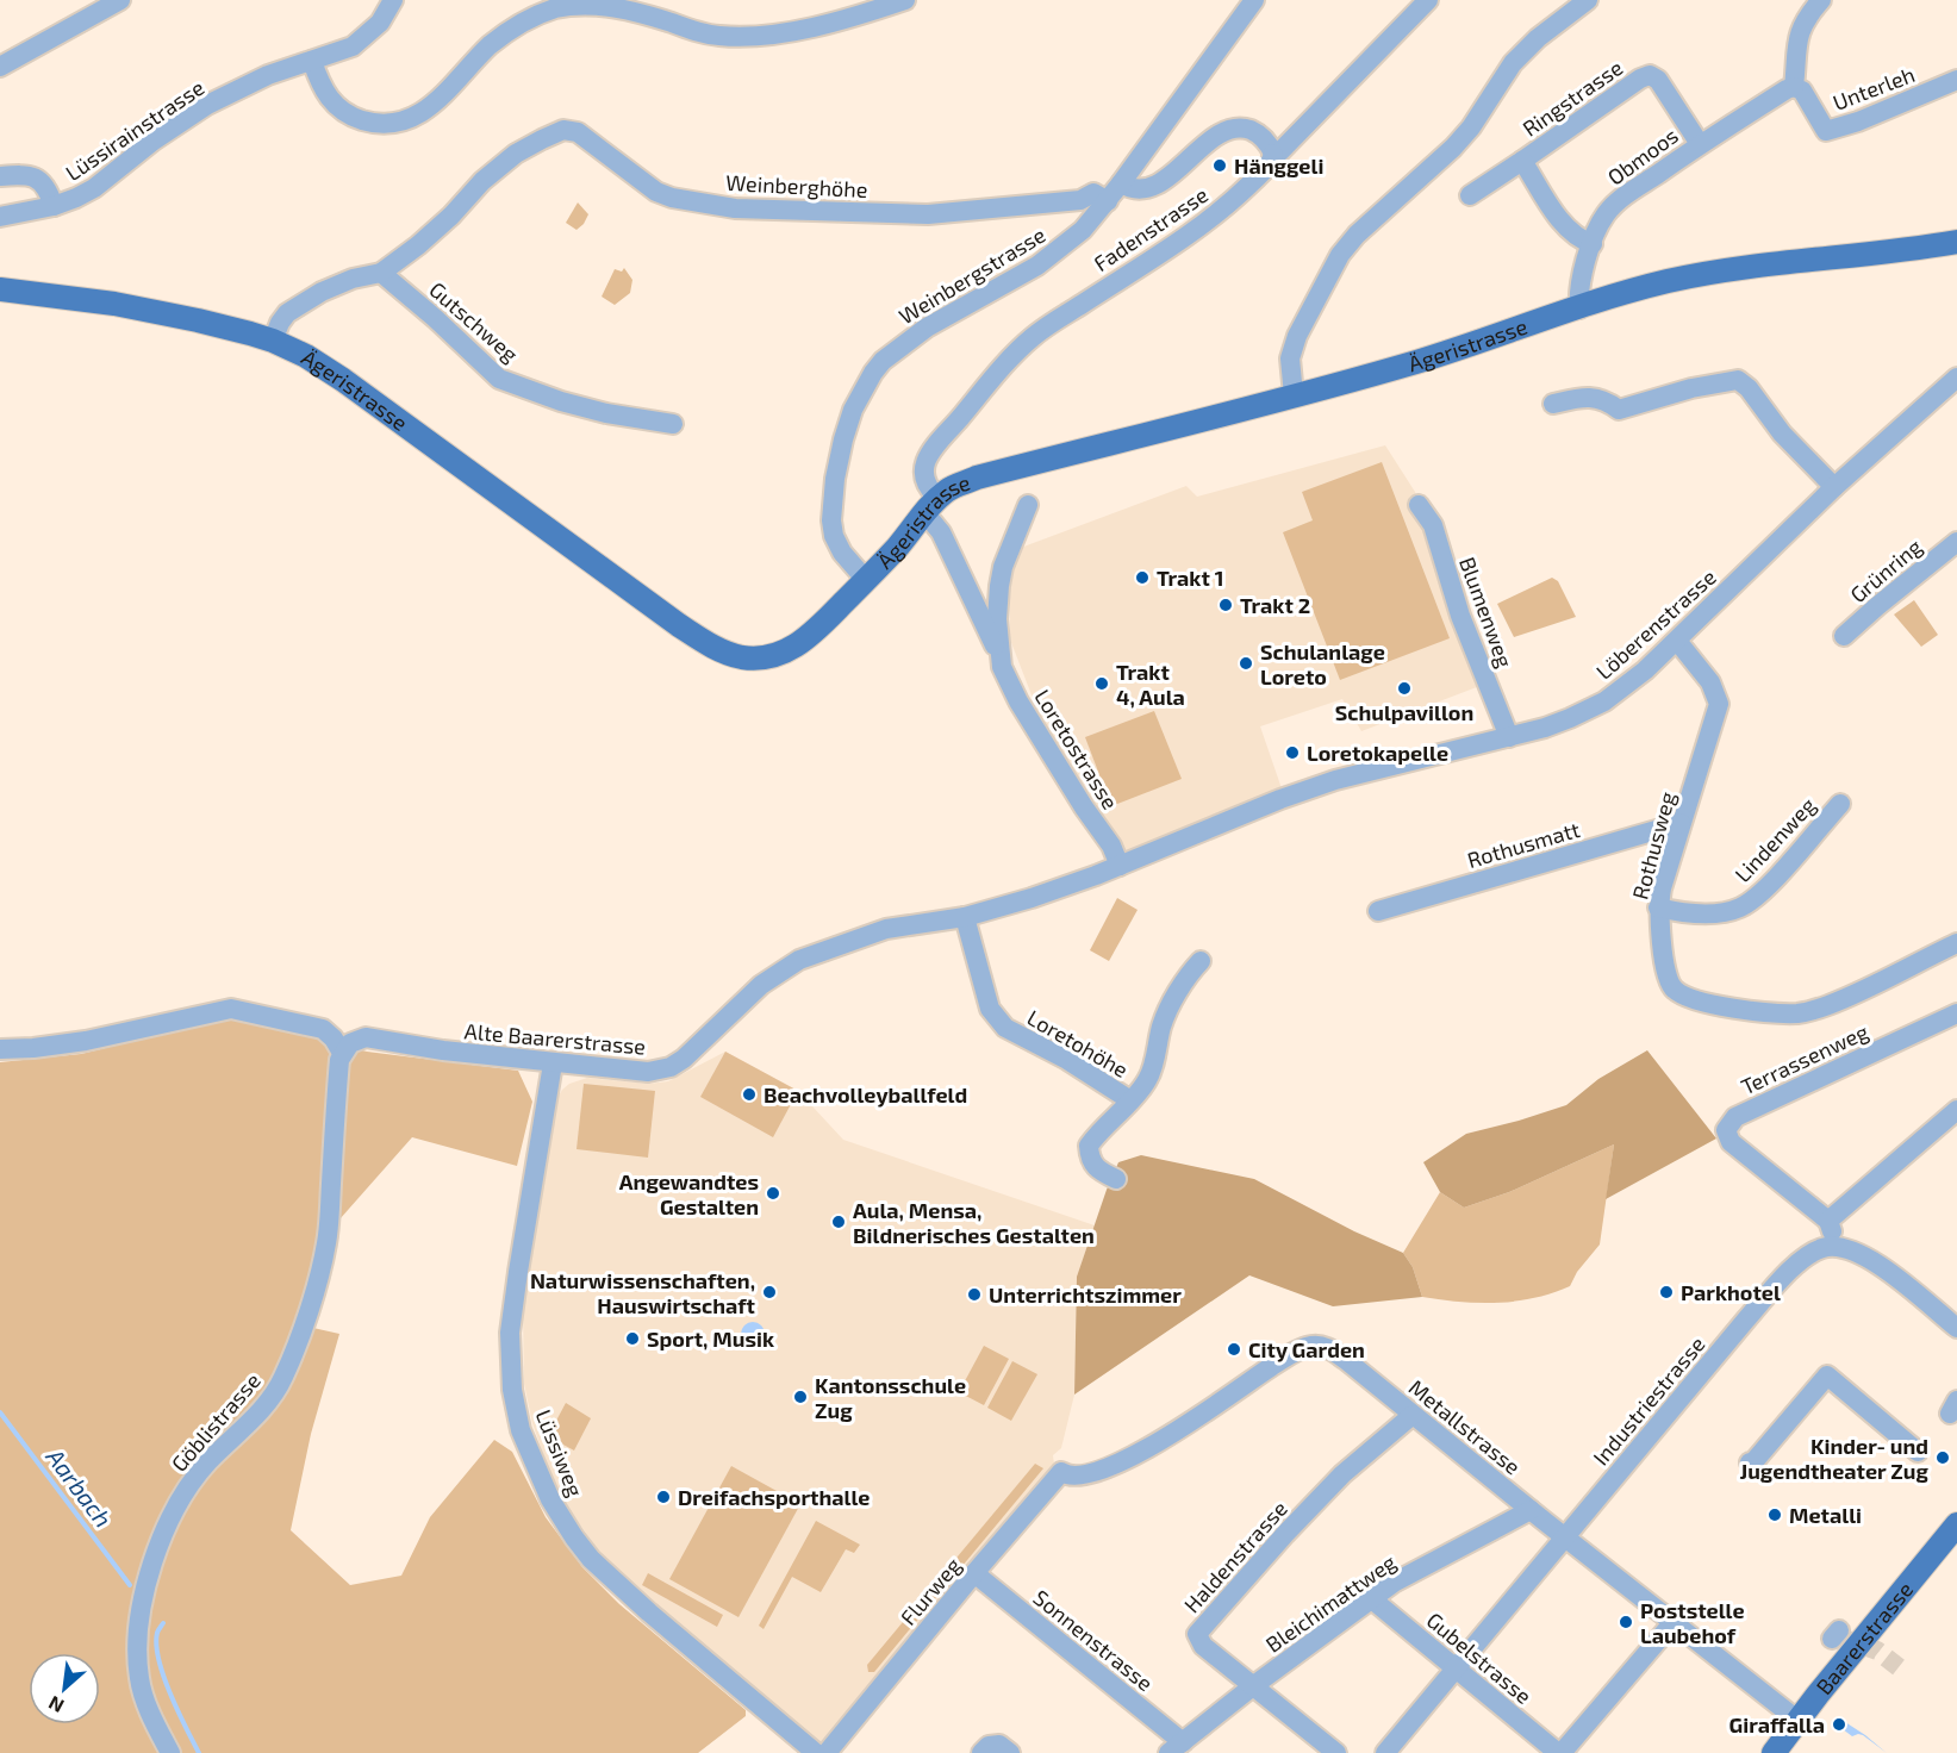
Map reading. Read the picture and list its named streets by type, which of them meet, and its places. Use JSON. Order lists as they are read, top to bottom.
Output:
{
  "streets": {
    "main road": ["Ägeristrasse", "Baarerstrasse"],
    "street": [
      "Unterleh",
      "Ringstrasse",
      "Lüssirainstrasse",
      "Obmoos",
      "Weinberghöhe",
      "Fadenstrasse",
      "Weinbergstrasse",
      "Gutschweg",
      "Grünring",
      "Blumenweg",
      "Löberenstrasse",
      "Loretostrasse",
      "Lindenweg",
      "Rothusmatt",
      "Rothusweg",
      "Alte Baarerstrasse",
      "Loretohöhe",
      "Terrassenweg",
      "Industriestrasse",
      "Göblistrasse",
      "Metallstrasse",
      "Lüssiweg",
      "Haldenstrasse",
      "Flurweg",
      "Bleichimattweg",
      "Sonnenstrasse",
      "Gubelstrasse"
    ]
  },
  "crossings": [
    ["Unterleh", "Obmoos"],
    ["Ringstrasse", "Obmoos"],
    ["Obmoos", "Ägeristrasse"],
    ["Weinberghöhe", "Weinbergstrasse"],
    ["Weinberghöhe", "Gutschweg"],
    ["Fadenstrasse", "Ägeristrasse"],
    ["Fadenstrasse", "Loretostrasse"],
    ["Weinbergstrasse", "Ägeristrasse"],
    ["Ägeristrasse", "Loretostrasse"],
    ["Blumenweg", "Löberenstrasse"],
    ["Löberenstrasse", "Loretostrasse"],
    ["Löberenstrasse", "Rothusweg"],
    ["Löberenstrasse", "Alte Baarerstrasse"],
    ["Loretostrasse", "Alte Baarerstrasse"],
    ["Lindenweg", "Rothusweg"],
    ["Rothusmatt", "Rothusweg"],
    ["Alte Baarerstrasse", "Loretohöhe"],
    ["Alte Baarerstrasse", "Göblistrasse"],
    ["Alte Baarerstrasse", "Lüssiweg"],
    ["Industriestrasse", "Metallstrasse"],
    ["Industriestrasse", "Gubelstrasse"],
    ["Metallstrasse", "Haldenstrasse"],
    ["Metallstrasse", "Flurweg"],
    ["Metallstrasse", "Bleichimattweg"],
    ["Metallstrasse", "Baarerstrasse"],
    ["Haldenstrasse", "Bleichimattweg"],
    ["Flurweg", "Sonnenstrasse"],
    ["Bleichimattweg", "Sonnenstrasse"],
    ["Bleichimattweg", "Gubelstrasse"]
  ],
  "water": ["Aarbach"],
  "places": [
    "Hänggeli",
    "Trakt 1",
    "Trakt 2",
    "Schulanlage Loreto",
    "Trakt 4, Aula",
    "Schulpavillon",
    "Loretokapelle",
    "Beachvolleyballfeld",
    "Angewandtes Gestalten",
    "Aula, Mensa, Bildnerisches Gestalten",
    "Naturwissenschaften, Hauswirtschaft",
    "Parkhotel",
    "Unterrichtszimmer",
    "Sport, Musik",
    "City Garden",
    "Kantonsschule Zug",
    "Kinder- und Jugendtheater Zug",
    "Dreifachsporthalle",
    "Metalli",
    "Poststelle Laubehof",
    "Giraffalla"
  ],
  "north": "bottom left"
}
